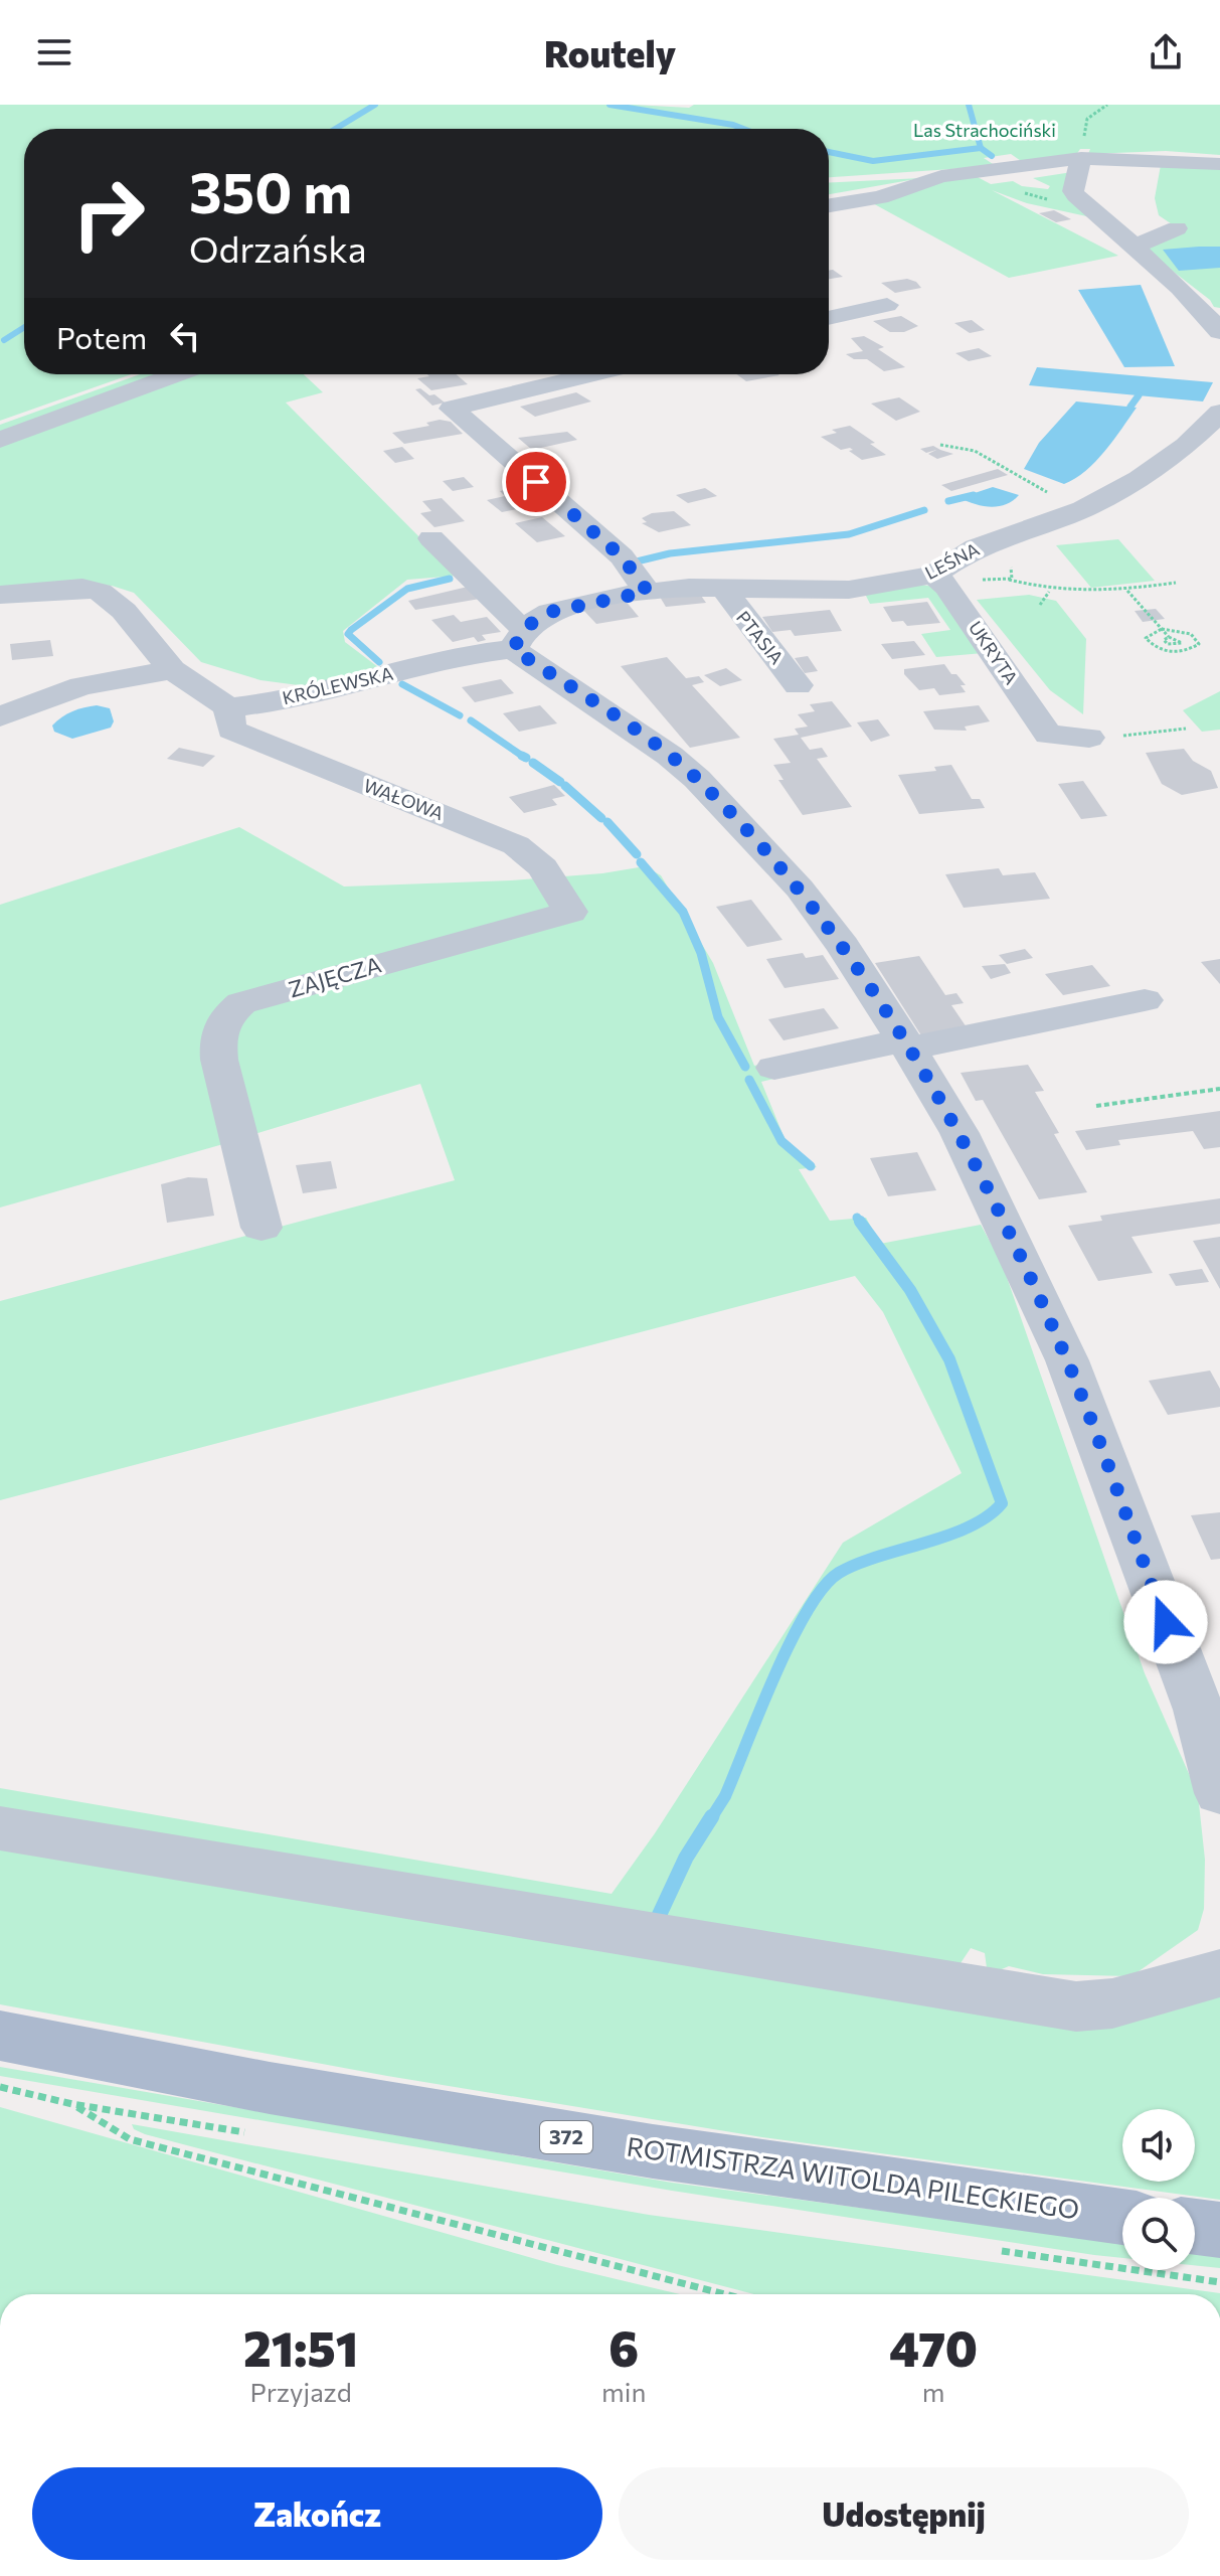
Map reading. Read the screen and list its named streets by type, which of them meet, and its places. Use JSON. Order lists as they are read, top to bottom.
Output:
{
  "streets": {
    "main road": ["372", "ROTMISTRZA WITOLDA PILECKIEGO"],
    "street": [
      "LEŚNA",
      "PTASIA",
      "UKRYTA",
      "KRÓLEWSKA",
      "WAŁOWA",
      "ZAJĘCZA"
    ]
  },
  "crossings": [
    ["LEŚNA", "PTASIA"],
    ["LEŚNA", "UKRYTA"],
    ["LEŚNA", "KRÓLEWSKA"],
    ["KRÓLEWSKA", "WAŁOWA"],
    ["WAŁOWA", "ZAJĘCZA"]
  ],
  "parks": ["Las Strachociński"],
  "page": {
    "header": "Routely",
    "turn": ["350 m", "Odrzańska"],
    "then": "Potem",
    "eta": [
      "21:51",
      "Przyjazd",
      "6",
      "min",
      "470",
      "m"
    ],
    "buttons": ["Zakończ", "Udostępnij"]
  }
}
